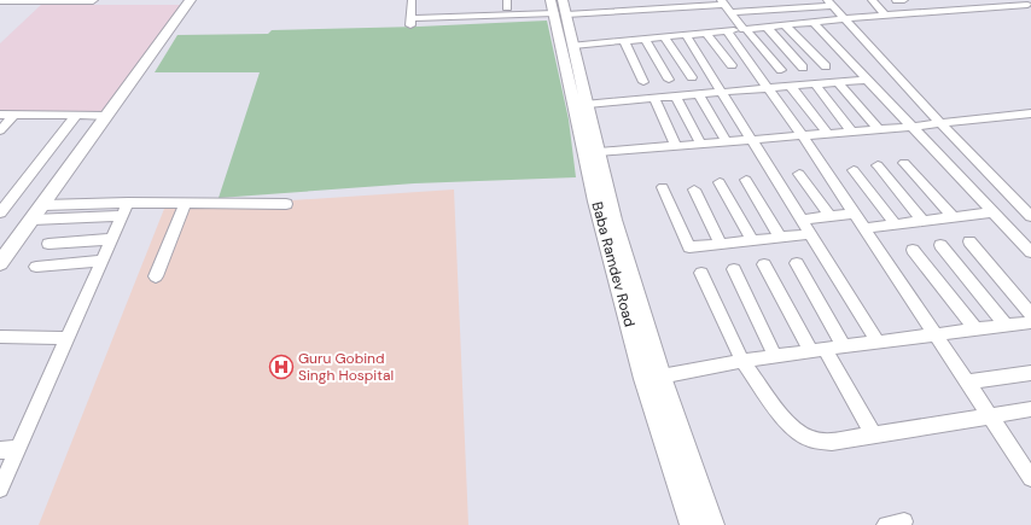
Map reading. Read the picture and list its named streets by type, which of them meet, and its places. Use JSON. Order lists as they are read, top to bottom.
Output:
{
  "streets": {
    "street": ["Baba Ramdev Road"]
  },
  "places": {
    "hospital": ["Guru Gobind Singh Hospital"]
  }
}
